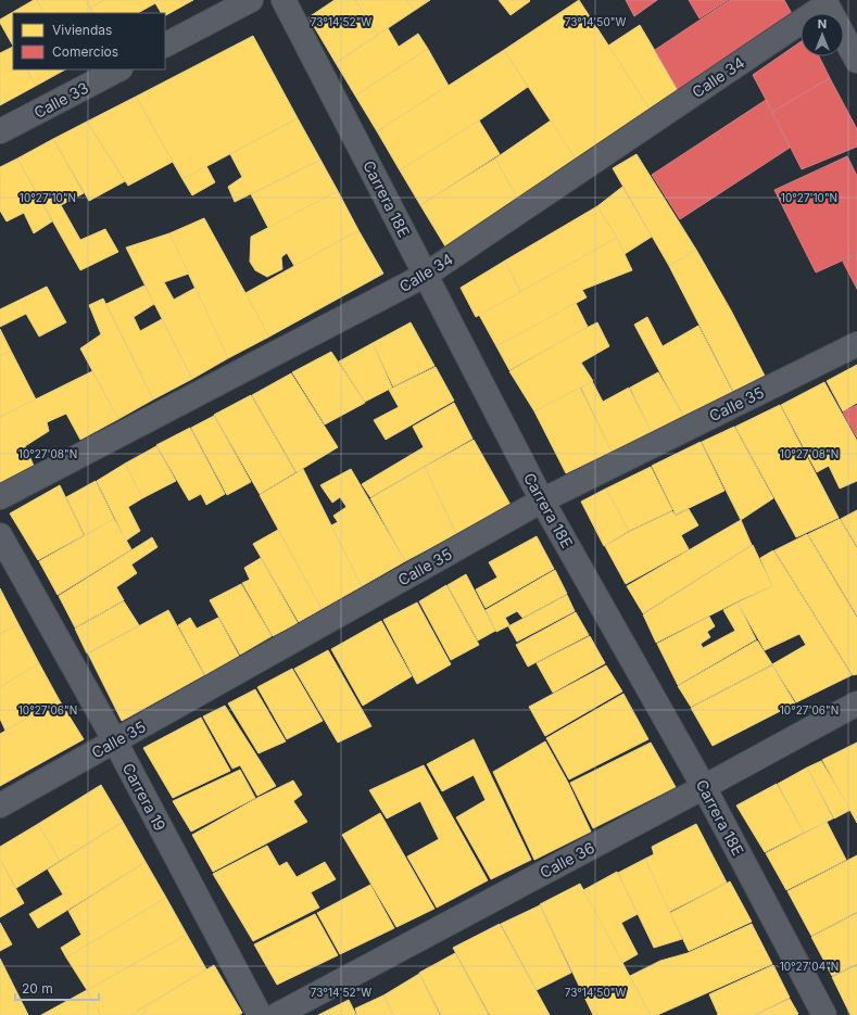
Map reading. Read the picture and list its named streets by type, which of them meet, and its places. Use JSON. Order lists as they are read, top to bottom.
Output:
{
  "streets": {
    "street": [
      "Calle 34",
      "Calle 33",
      "Carrera 18E",
      "Calle 35",
      "Carrera 19",
      "Calle 36"
    ]
  },
  "crossings": [
    ["Calle 34", "Carrera 18E"],
    ["Carrera 18E", "Calle 35"],
    ["Carrera 18E", "Calle 36"],
    ["Calle 35", "Carrera 19"]
  ],
  "legend": ["Viviendas", "Comercios"],
  "scale_bar": "20 m",
  "north": "top",
  "coordinates": [
    "73°14'52\"W",
    "73°14'50\"W",
    "10°27'10\"N",
    "10°27'08\"N",
    "10°27'06\"N",
    "10°27'04\"N"
  ]
}
